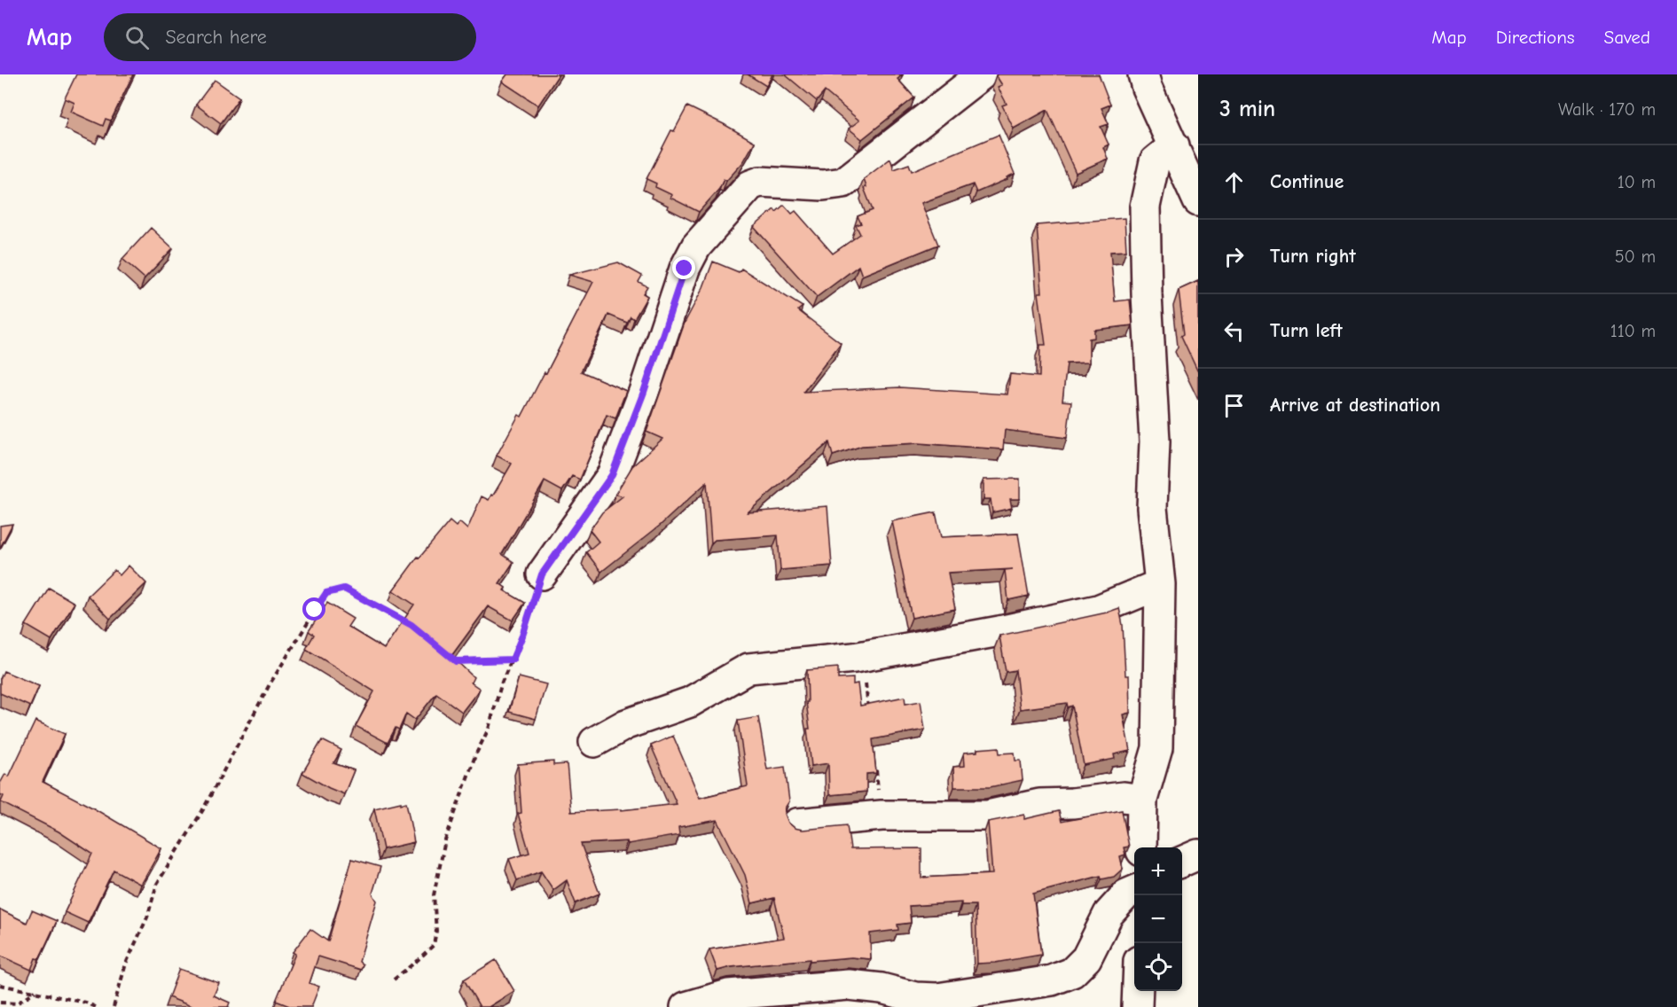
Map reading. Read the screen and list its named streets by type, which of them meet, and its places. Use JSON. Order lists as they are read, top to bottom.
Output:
{
  "page": {
    "header": "Map",
    "search": "Search here",
    "nav": ["Map", "Directions", "Saved"],
    "heading": ["3 min", "Walk · 170 m"],
    "list": [
      ["Continue", "10 m"],
      ["Turn right", "50 m"],
      ["Turn left", "110 m"],
      "Arrive at destination"
    ],
    "map_buttons": ["+", "−"]
  }
}
